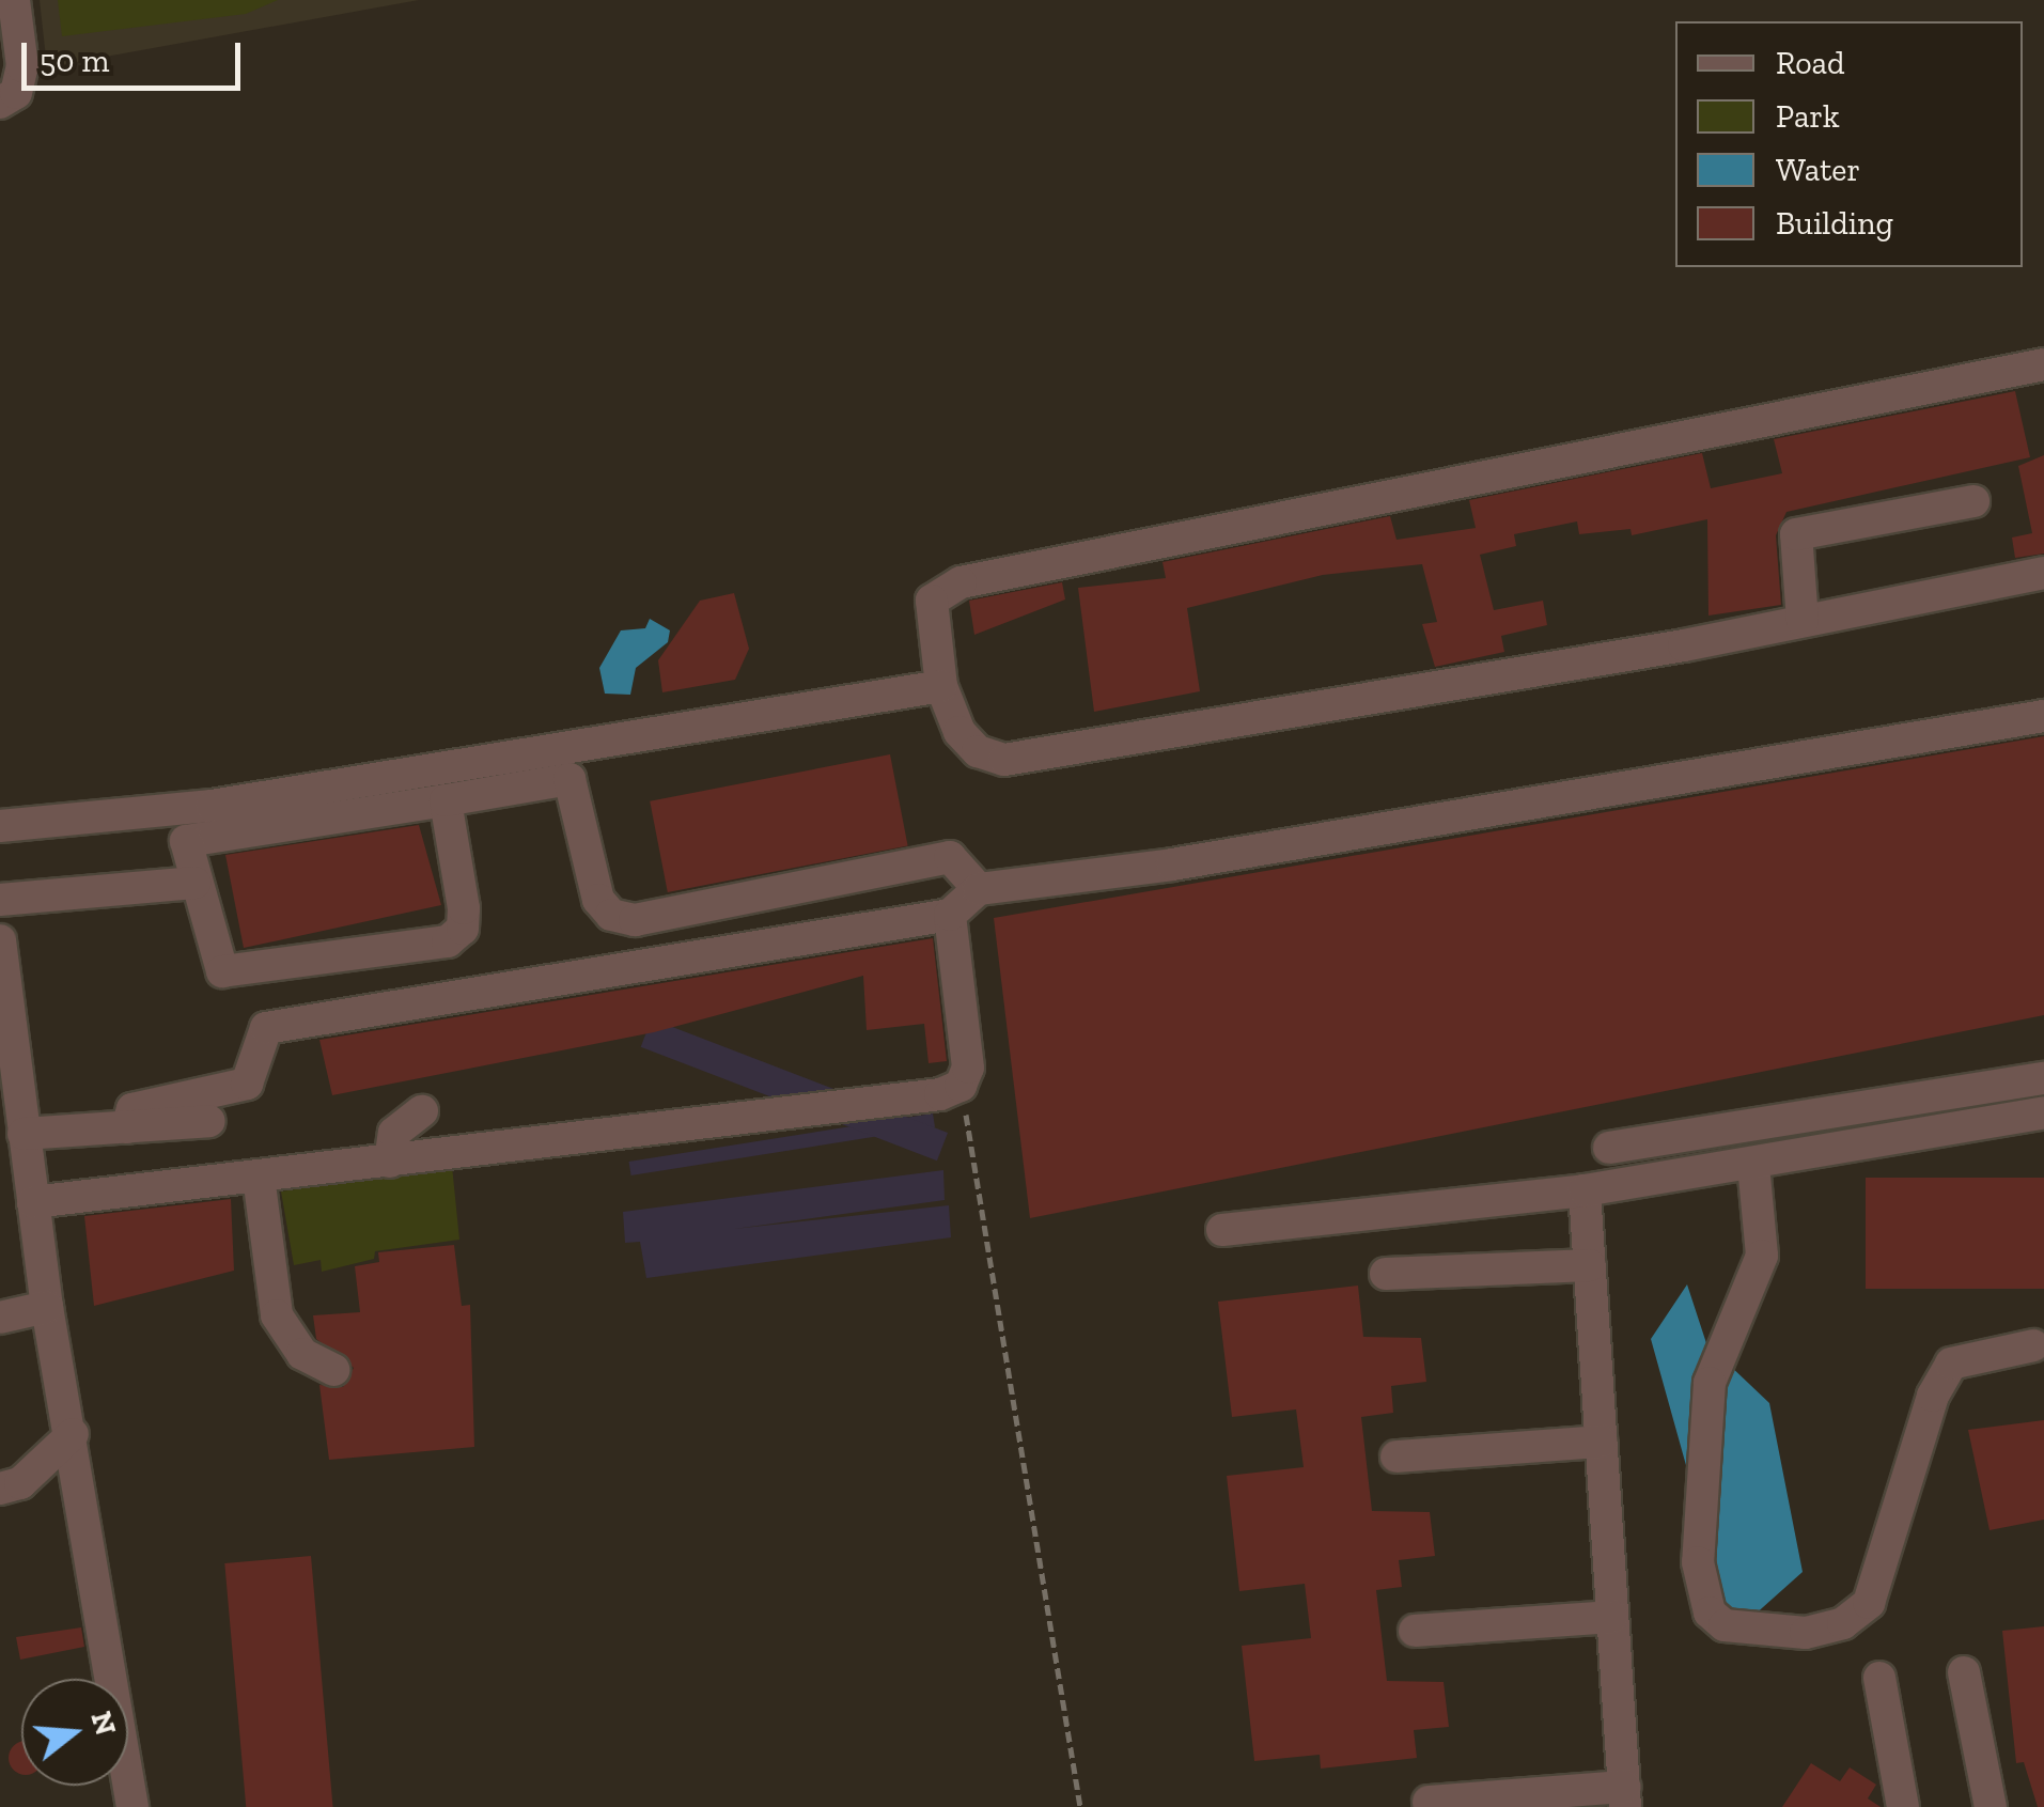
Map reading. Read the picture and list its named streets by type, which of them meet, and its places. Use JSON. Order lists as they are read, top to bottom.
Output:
{
  "legend": [
    "Road",
    "Park",
    "Water",
    "Building"
  ],
  "scale_bar": "50 m",
  "north": "right"
}
